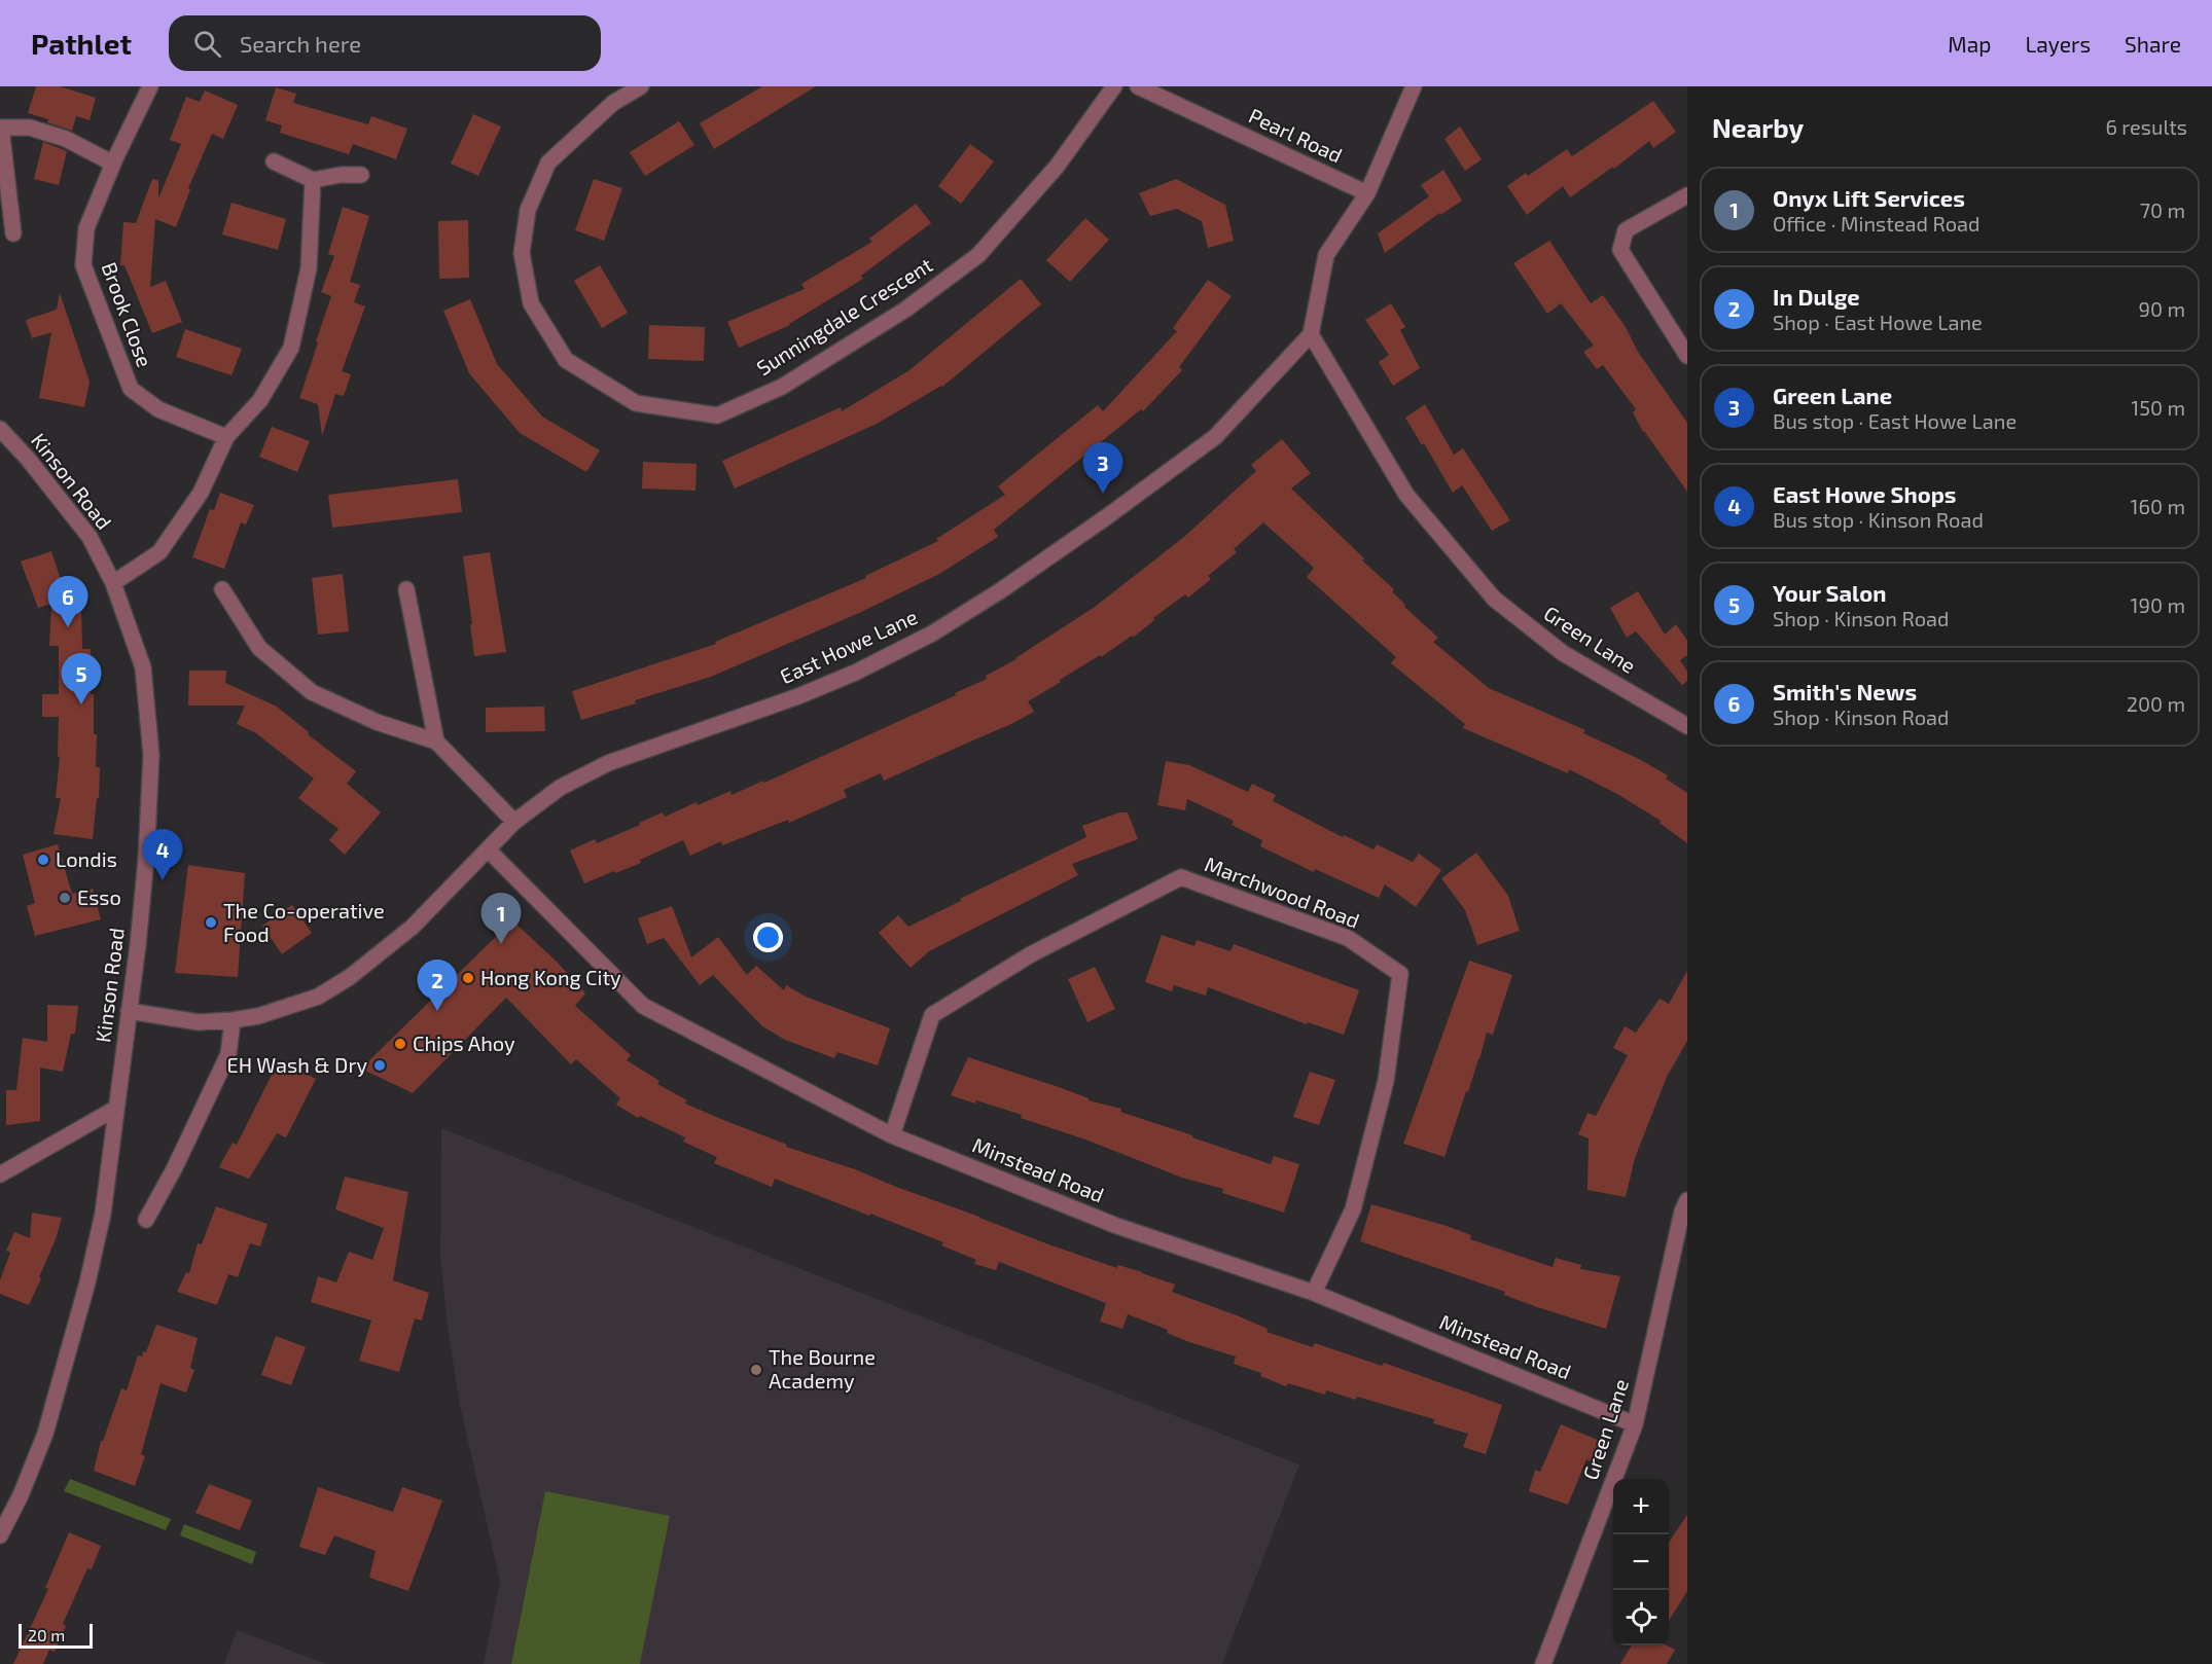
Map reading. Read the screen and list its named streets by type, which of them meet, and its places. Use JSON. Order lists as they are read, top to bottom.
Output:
{
  "streets": {
    "street": [
      "Pearl Road",
      "Brook Close",
      "Sunningdale Crescent",
      "Kinson Road",
      "Green Lane",
      "East Howe Lane",
      "Marchwood Road",
      "Minstead Road"
    ]
  },
  "crossings": [
    ["Kinson Road", "East Howe Lane"],
    ["Green Lane", "East Howe Lane"],
    ["Green Lane", "Minstead Road"],
    ["East Howe Lane", "Minstead Road"],
    ["Marchwood Road", "Minstead Road"]
  ],
  "places": [
    "Londis",
    "Esso",
    "The Co-operative Food",
    "Hong Kong City",
    "Chips Ahoy",
    "EH Wash & Dry",
    "The Bourne Academy"
  ],
  "scale_bar": "20 m",
  "page": {
    "header": "Pathlet",
    "search": "Search here",
    "nav": ["Map", "Layers", "Share"],
    "heading": ["Nearby", "6 results"],
    "list": [
      {
        "mark": "1",
        "name": "Onyx Lift Services",
        "note": "Office · Minstead Road",
        "value": "70 m"
      },
      {
        "mark": "2",
        "name": "In Dulge",
        "note": "Shop · East Howe Lane",
        "value": "90 m"
      },
      {
        "mark": "3",
        "name": "Green Lane",
        "note": "Bus stop · East Howe Lane",
        "value": "150 m"
      },
      {
        "mark": "4",
        "name": "East Howe Shops",
        "note": "Bus stop · Kinson Road",
        "value": "160 m"
      },
      {
        "mark": "5",
        "name": "Your Salon",
        "note": "Shop · Kinson Road",
        "value": "190 m"
      },
      {
        "mark": "6",
        "name": "Smith's News",
        "note": "Shop · Kinson Road",
        "value": "200 m"
      }
    ],
    "pins": [
      "3",
      "6",
      "5",
      "4",
      "1",
      "2"
    ],
    "map_buttons": ["+", "−"],
    "scale": "20 m"
  }
}
